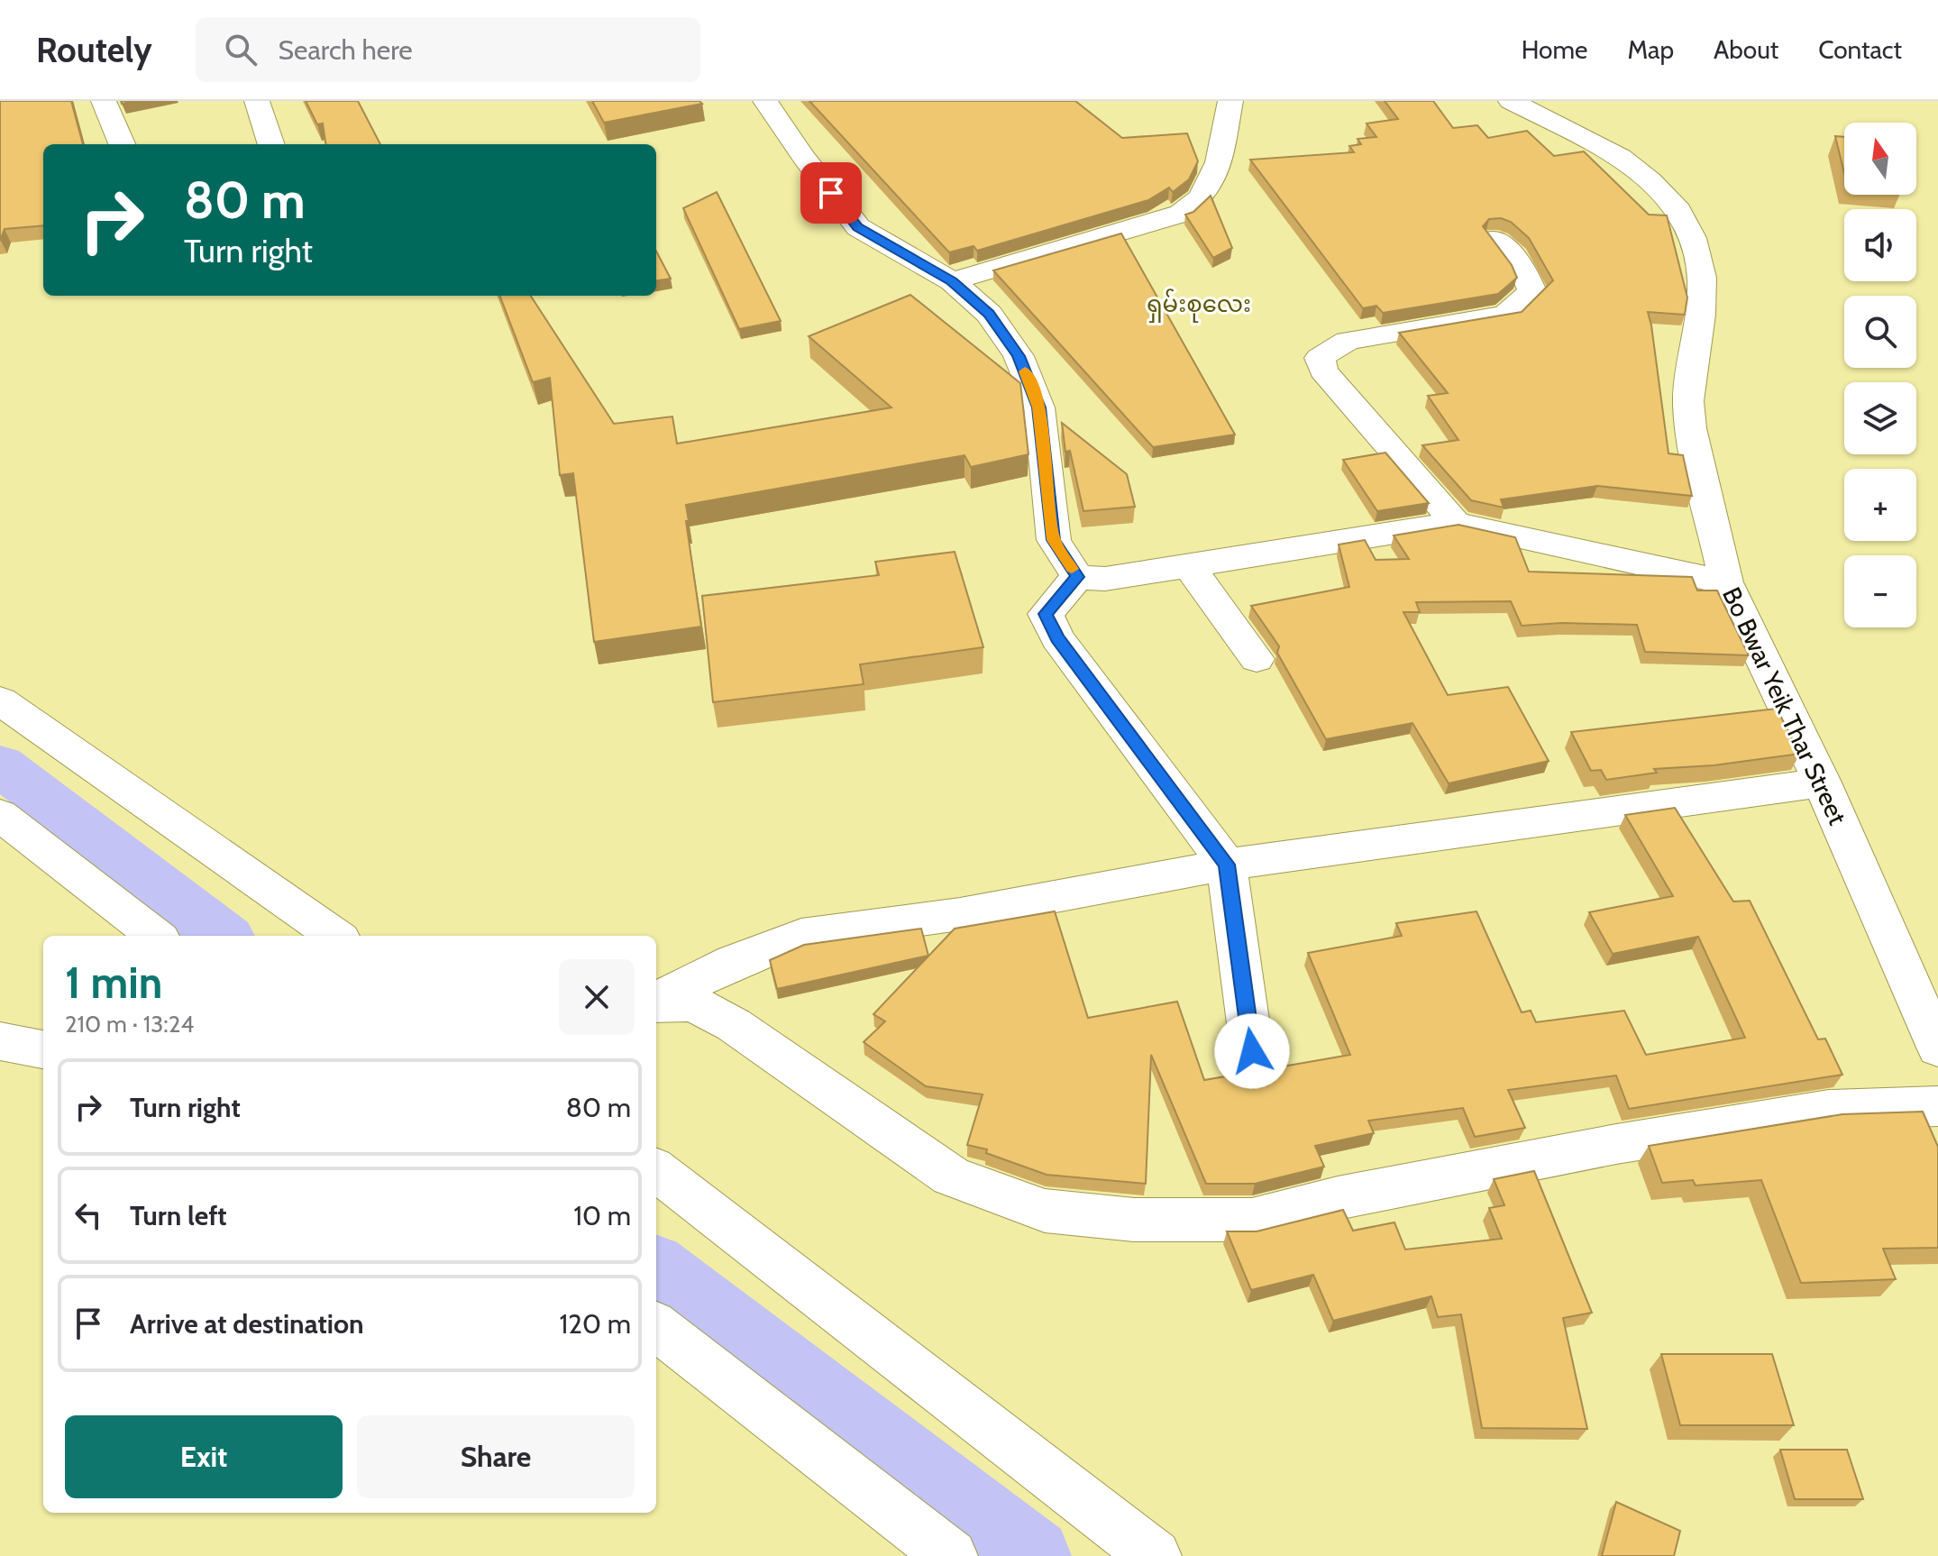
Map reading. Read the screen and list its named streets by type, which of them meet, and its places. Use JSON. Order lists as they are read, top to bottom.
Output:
{
  "streets": {
    "street": ["Bo Bwar Yeik Thar Street"]
  },
  "districts": ["ရှမ်းစုလေး"],
  "north": "top",
  "page": {
    "header": "Routely",
    "search": "Search here",
    "nav": [
      "Home",
      "Map",
      "About",
      "Contact"
    ],
    "map_buttons": ["+", "−"],
    "turn": ["80 m", "Turn right"],
    "heading": ["1 min", "210 m · 13:24"],
    "list": [
      {
        "name": "Turn right",
        "value": "80 m"
      },
      {
        "name": "Turn left",
        "value": "10 m"
      },
      {
        "name": "Arrive at destination",
        "value": "120 m"
      }
    ],
    "buttons": ["Exit", "Share"]
  }
}
